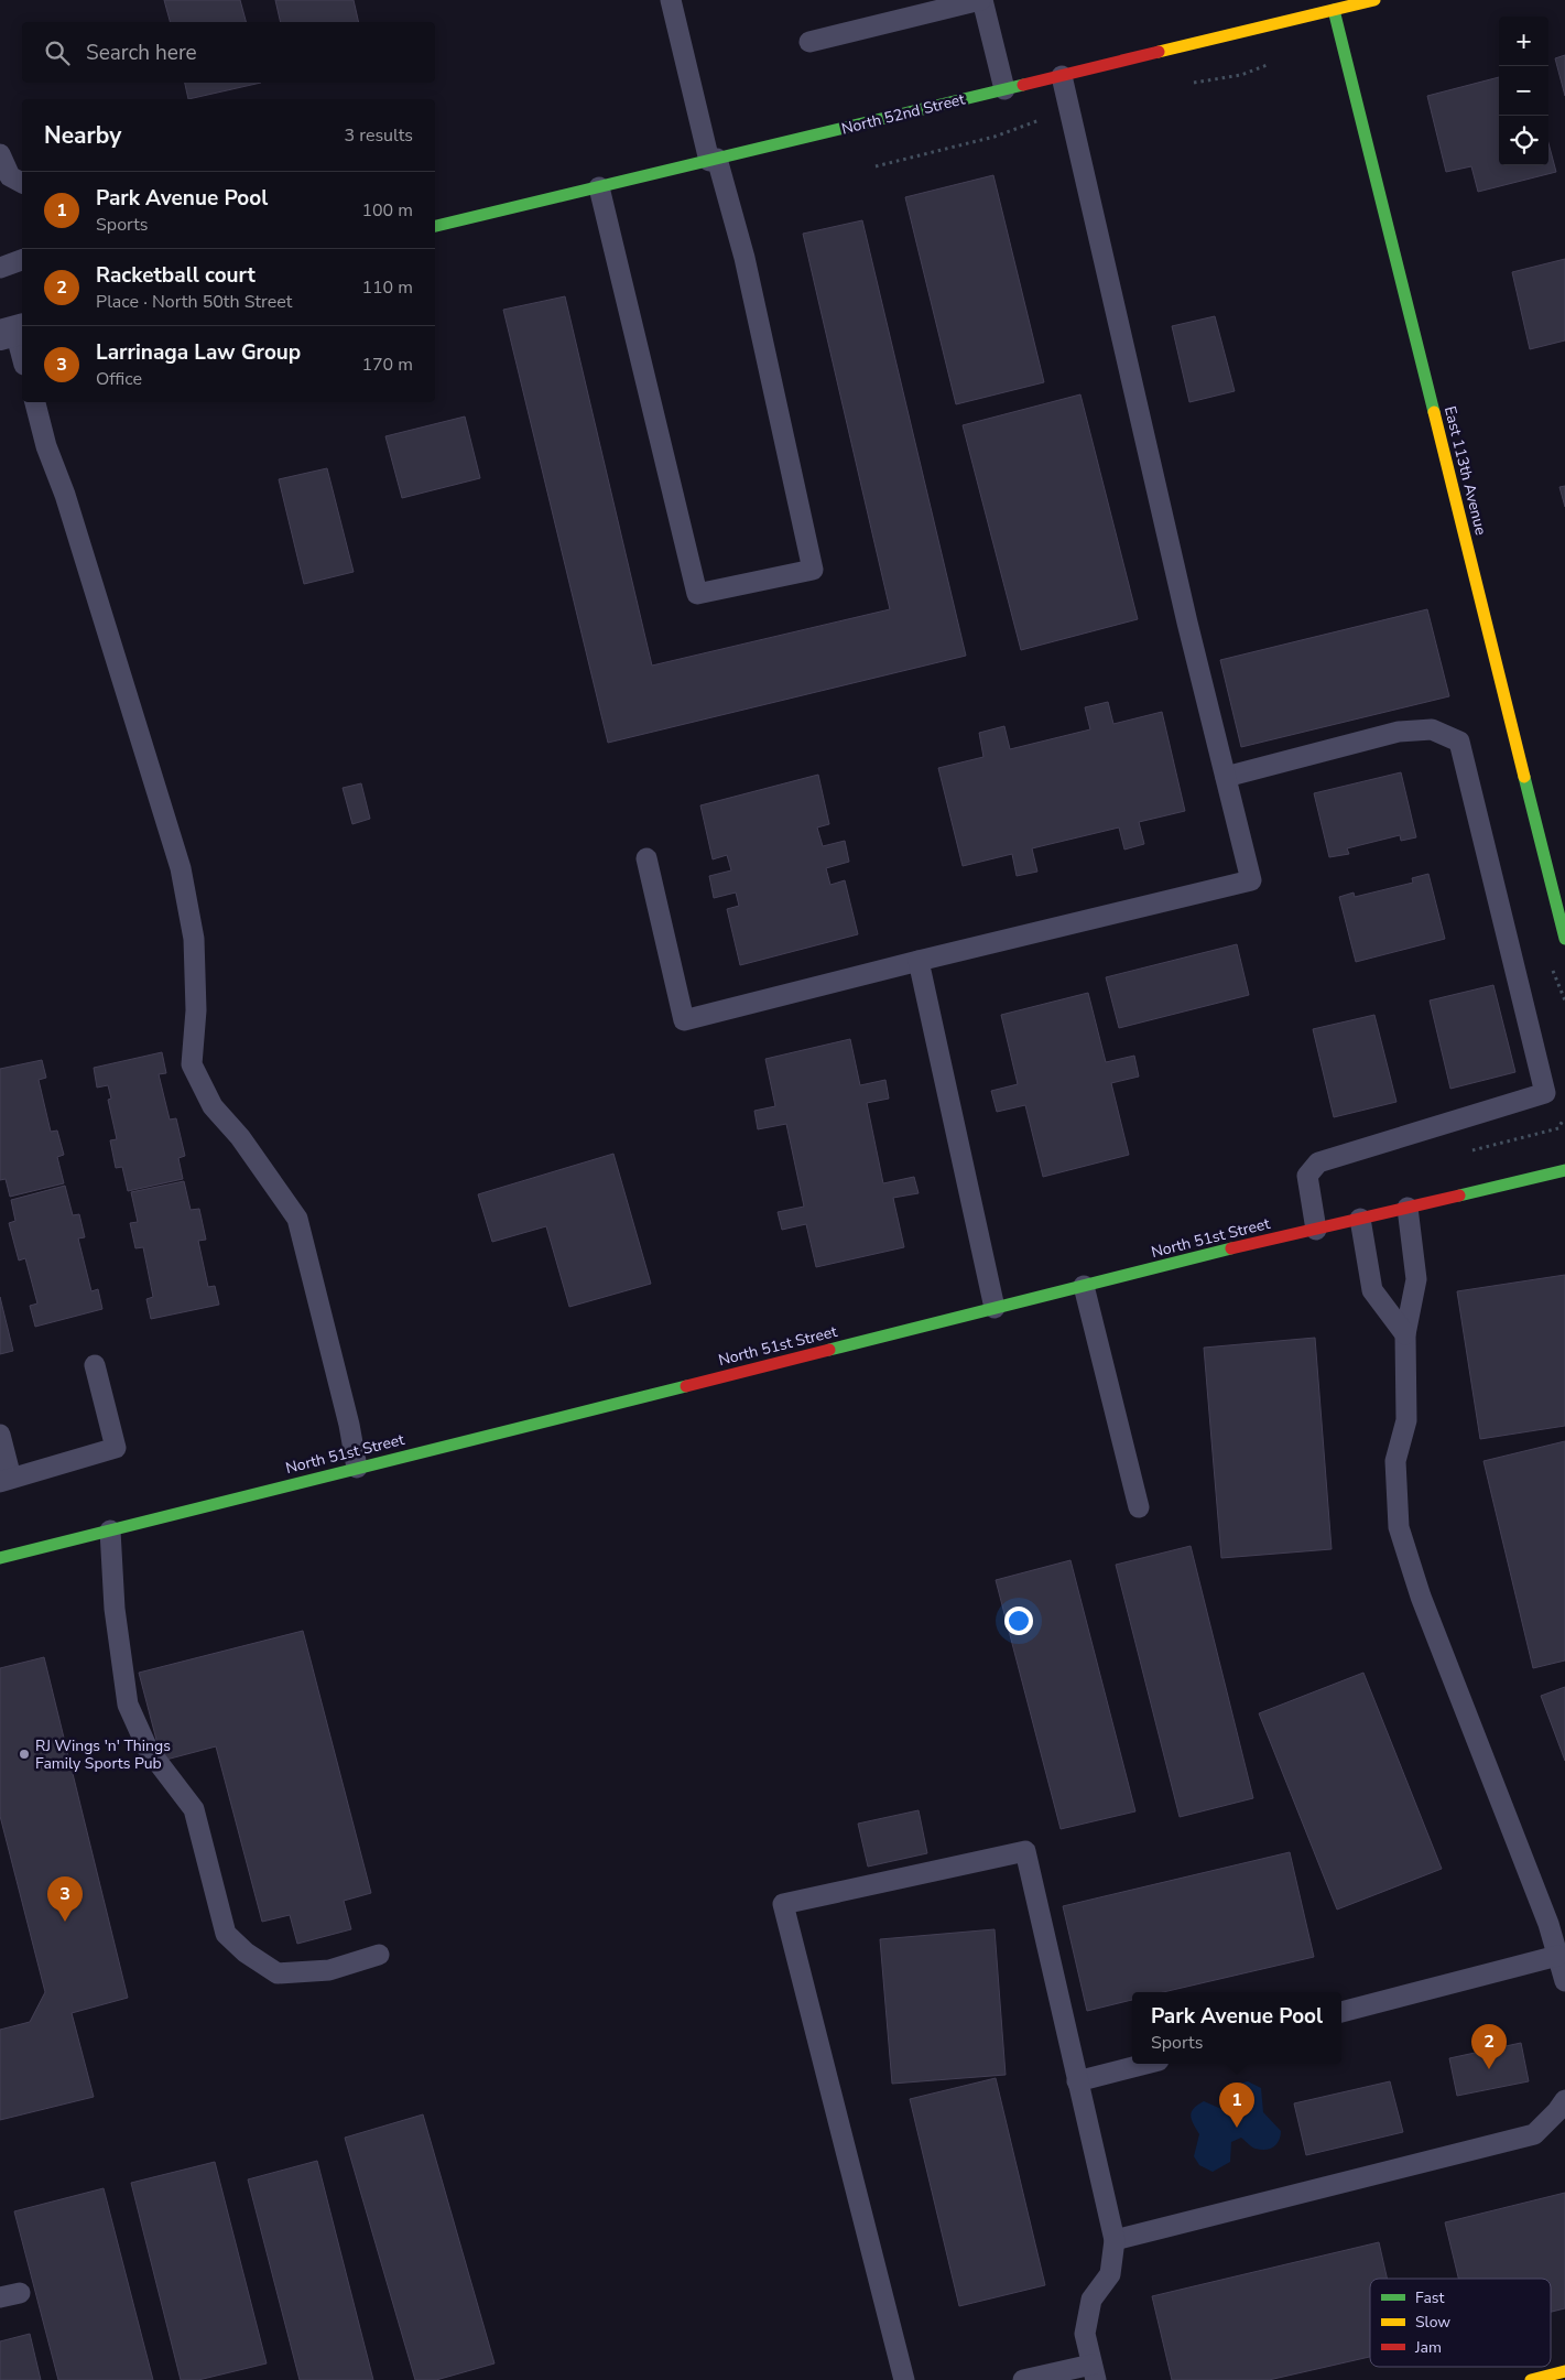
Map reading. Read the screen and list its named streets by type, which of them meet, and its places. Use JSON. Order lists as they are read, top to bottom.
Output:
{
  "streets": {
    "street": ["North 52nd Street", "East 113th Avenue", "North 51st Street"]
  },
  "crossings": [
    ["North 52nd Street", "East 113th Avenue"]
  ],
  "places": ["RJ Wings 'n' Things Family Sports Pub"],
  "legend": ["Fast", "Slow", "Jam"],
  "page": {
    "map_buttons": ["+", "−"],
    "search": "Search here",
    "heading": ["Nearby", "3 results"],
    "list": [
      {
        "mark": "1",
        "name": "Park Avenue Pool",
        "note": "Sports",
        "value": "100 m"
      },
      {
        "mark": "2",
        "name": "Racketball court",
        "note": "Place · North 50th Street",
        "value": "110 m"
      },
      {
        "mark": "3",
        "name": "Larrinaga Law Group",
        "note": "Office",
        "value": "170 m"
      }
    ],
    "pins": ["3", "2", "1"],
    "popup": ["Park Avenue Pool", "Sports"]
  }
}
